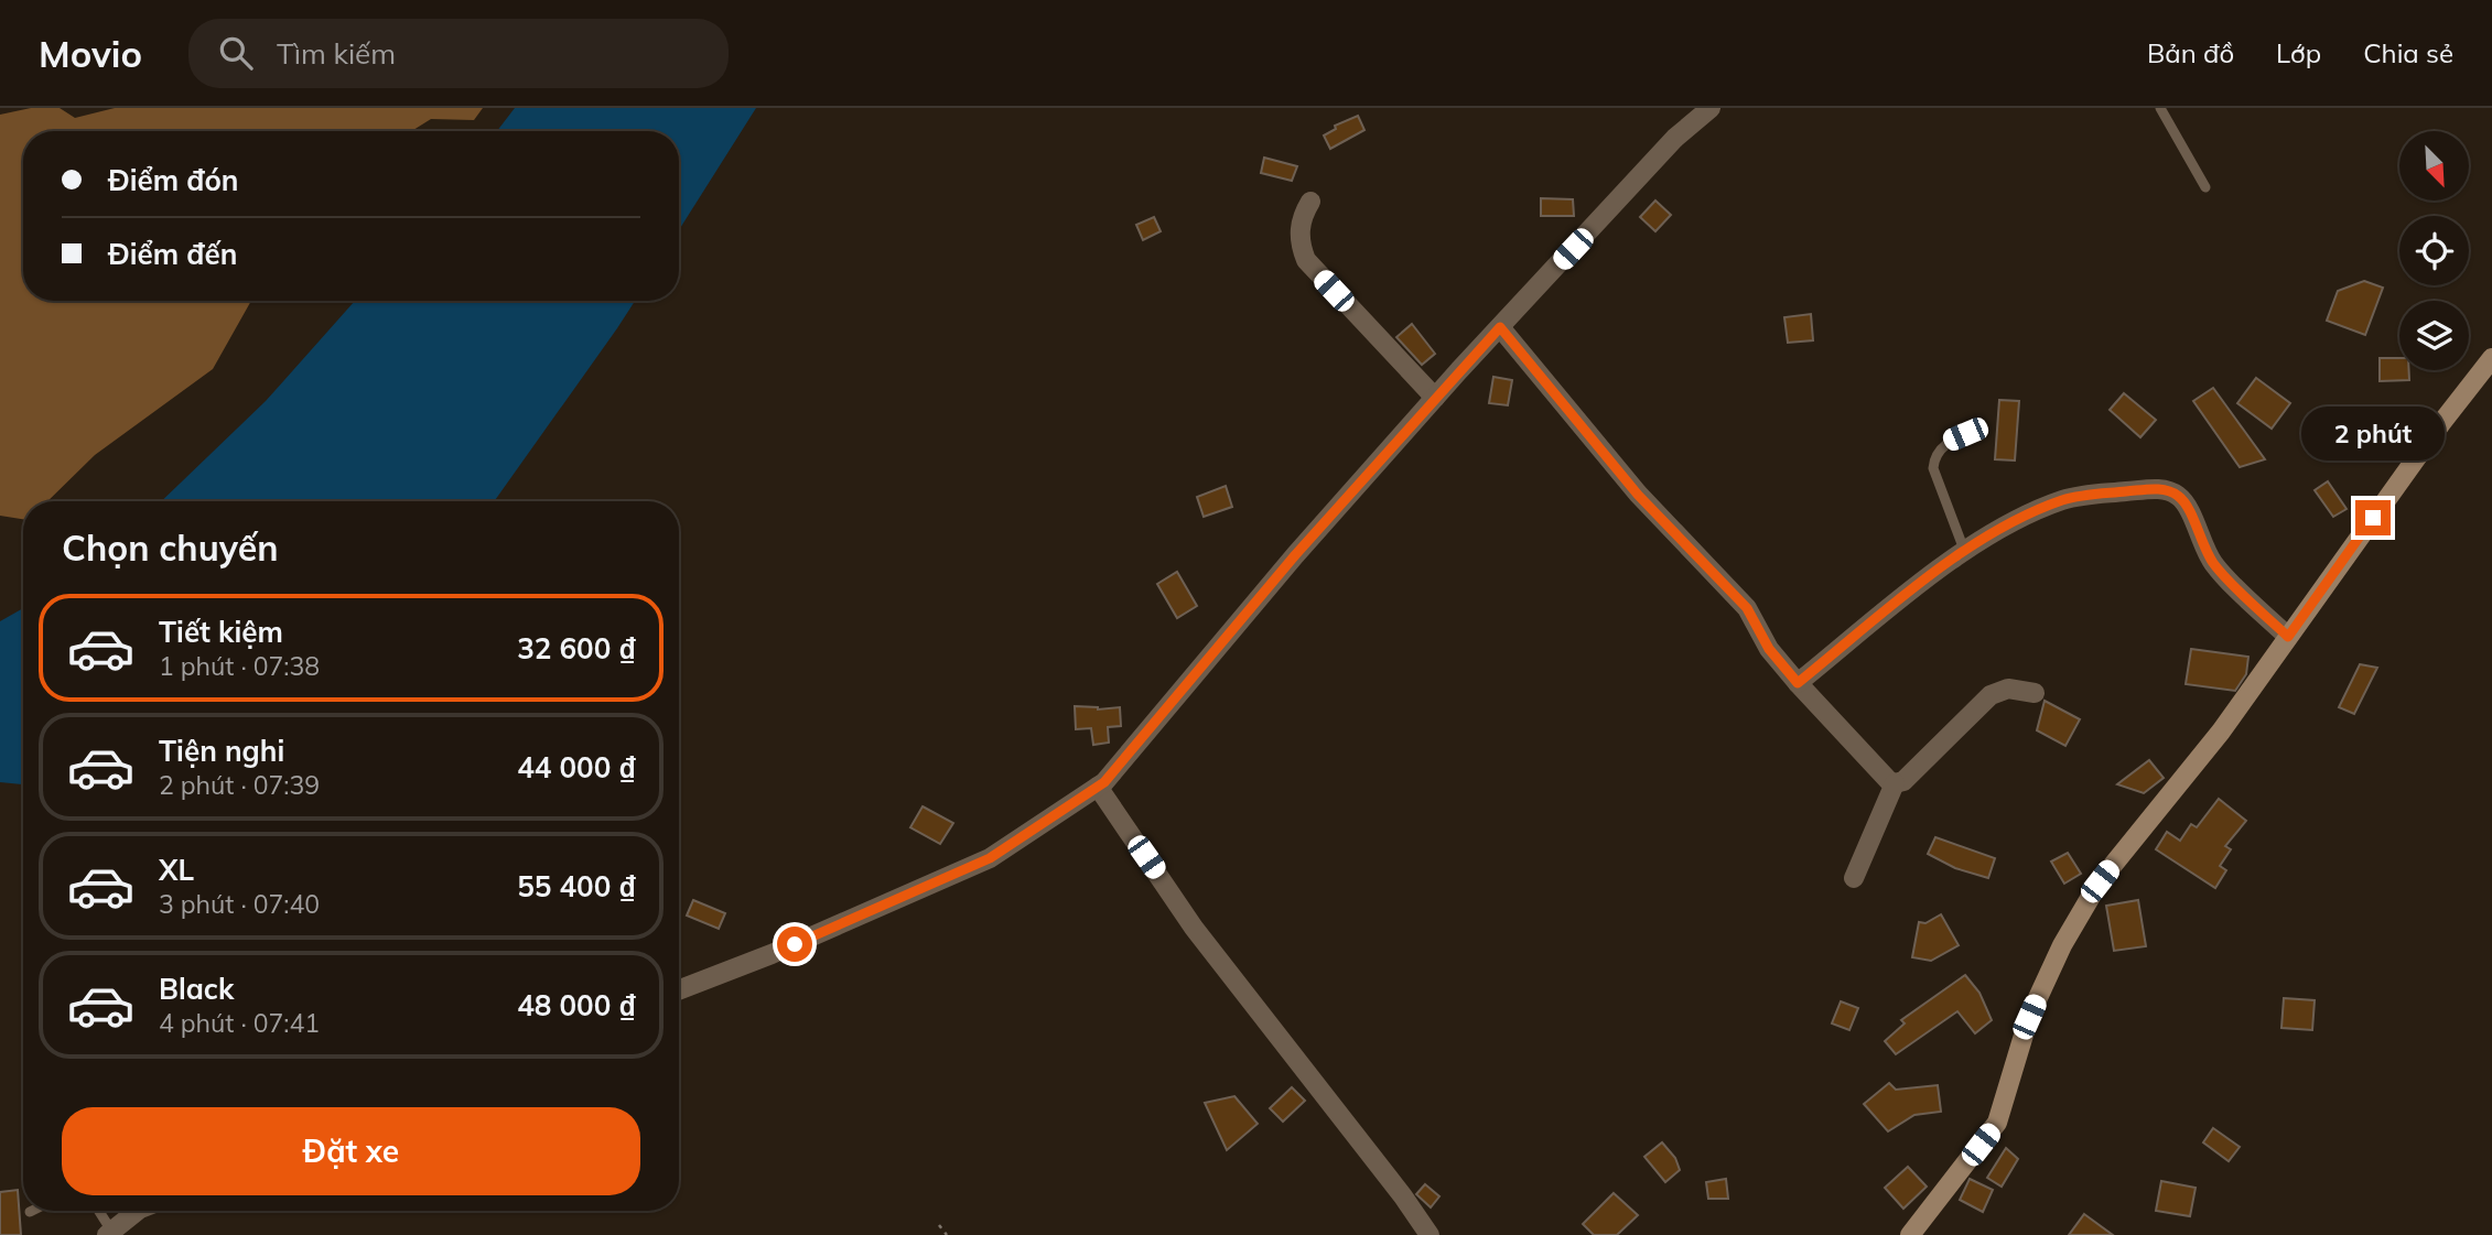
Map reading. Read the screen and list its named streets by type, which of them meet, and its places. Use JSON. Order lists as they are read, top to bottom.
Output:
{
  "north": "bottom right",
  "page": {
    "header": "Movio",
    "search": "Tìm kiếm",
    "nav": ["Bản đồ", "Lớp", "Chia sẻ"],
    "banner": ["Điểm đón", "Điểm đến"],
    "bubble": "2 phút",
    "heading": "Chọn chuyến",
    "list": [
      {
        "name": "Tiết kiệm",
        "note": "1 phút · 07:38",
        "value": "32 600 ₫"
      },
      {
        "name": "Tiện nghi",
        "note": "2 phút · 07:39",
        "value": "44 000 ₫"
      },
      {
        "name": "XL",
        "note": "3 phút · 07:40",
        "value": "55 400 ₫"
      },
      {
        "name": "Black",
        "note": "4 phút · 07:41",
        "value": "48 000 ₫"
      }
    ],
    "buttons": "Đặt xe"
  }
}
